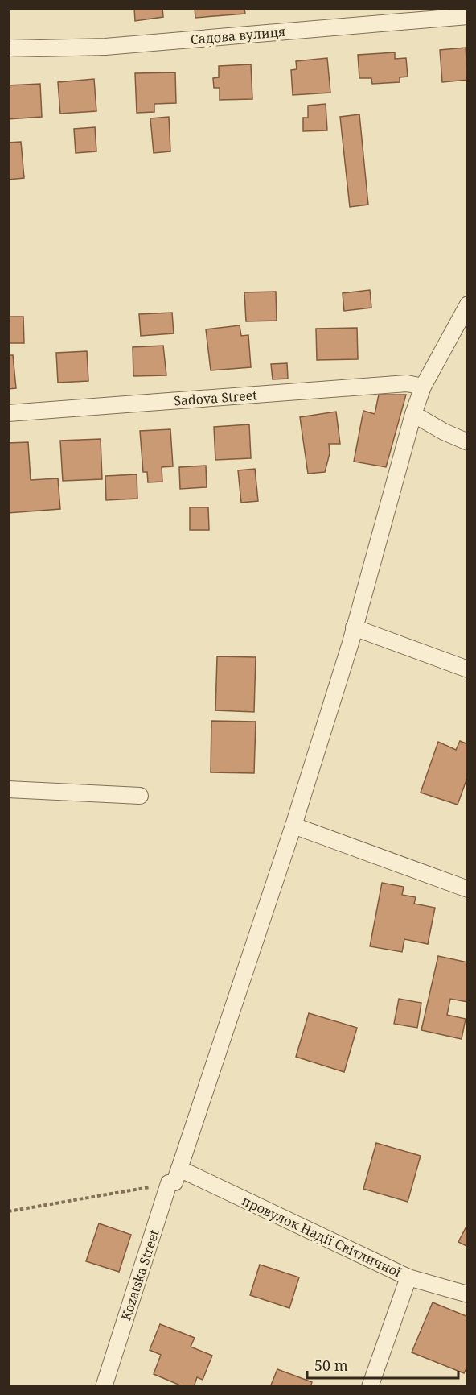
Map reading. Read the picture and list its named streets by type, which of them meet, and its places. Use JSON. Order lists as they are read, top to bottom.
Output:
{
  "streets": {
    "street": [
      "Садова вулиця",
      "Sadova Street",
      "провулок Надії Світличної",
      "Kozatska Street"
    ]
  },
  "crossings": [
    ["провулок Надії Світличної", "Kozatska Street"]
  ],
  "scale_bar": "50 m"
}
